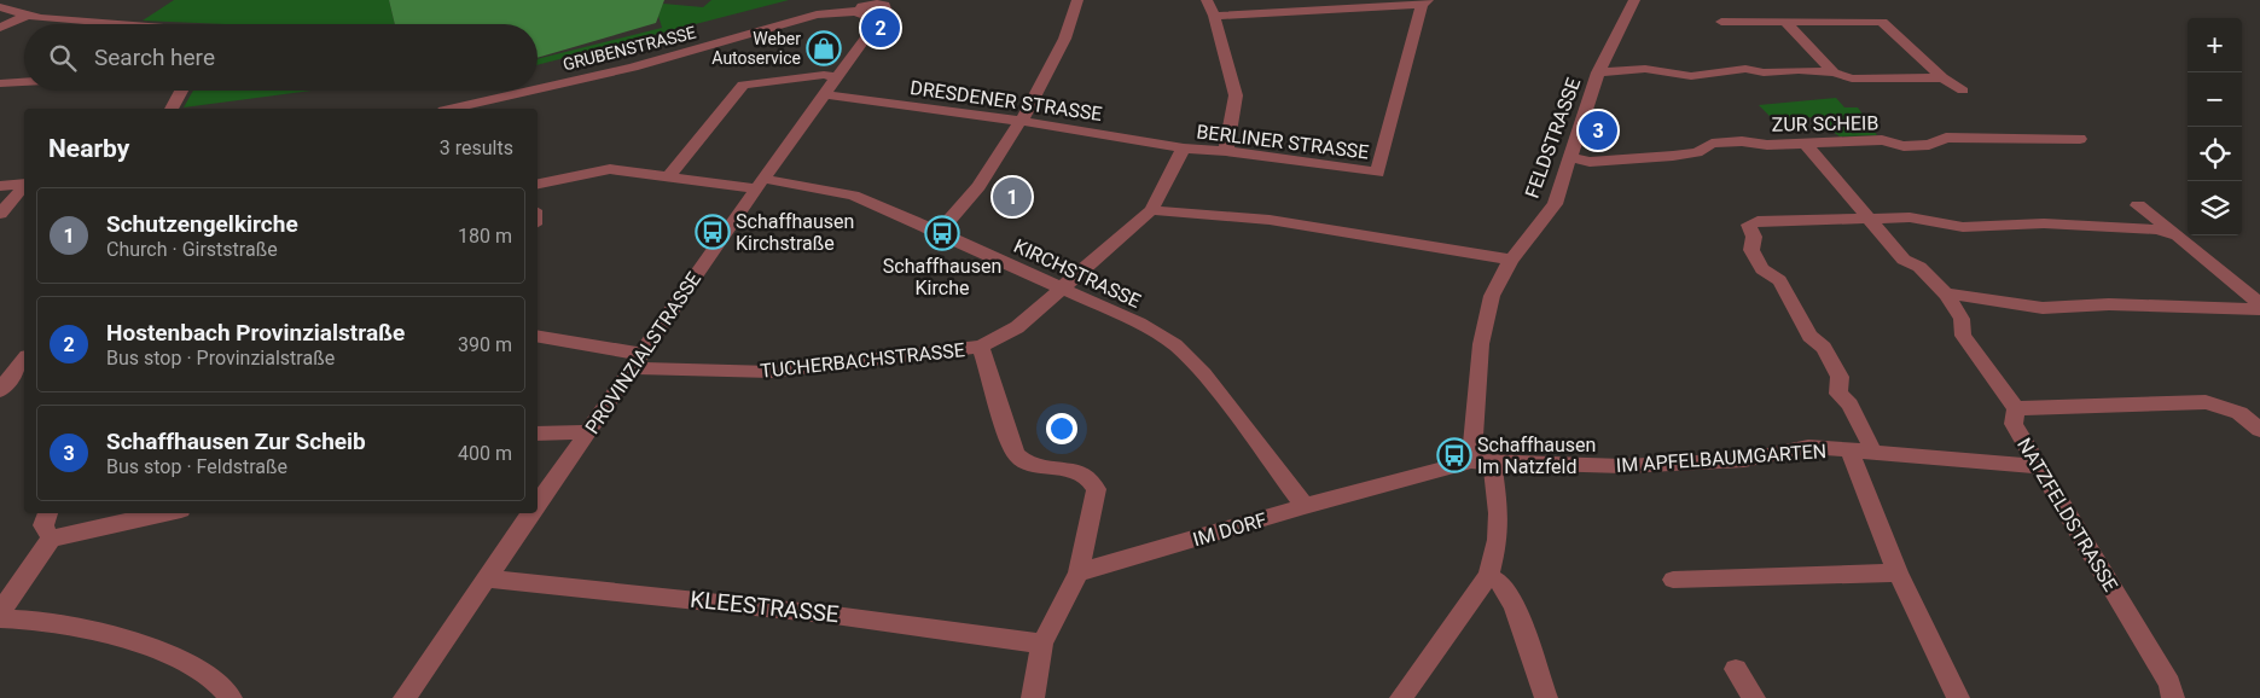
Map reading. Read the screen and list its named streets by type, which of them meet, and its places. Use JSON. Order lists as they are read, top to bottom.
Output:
{
  "streets": {
    "street": [
      "GRUBENSTRASSE",
      "DRESDENER STRASSE",
      "ZUR SCHEIB",
      "FELDSTRASSE",
      "BERLINER STRASSE",
      "KIRCHSTRASSE",
      "PROVINZIALSTRASSE",
      "TUCHERBACHSTRASSE",
      "IM APFELBAUMGARTEN",
      "NATZFELDSTRASSE",
      "IM DORF",
      "KLEESTRASSE"
    ]
  },
  "crossings": [
    ["GRUBENSTRASSE", "PROVINZIALSTRASSE"],
    ["DRESDENER STRASSE", "BERLINER STRASSE"],
    ["DRESDENER STRASSE", "PROVINZIALSTRASSE"],
    ["ZUR SCHEIB", "FELDSTRASSE"],
    ["ZUR SCHEIB", "NATZFELDSTRASSE"],
    ["FELDSTRASSE", "IM APFELBAUMGARTEN"],
    ["FELDSTRASSE", "IM DORF"],
    ["KIRCHSTRASSE", "PROVINZIALSTRASSE"],
    ["KIRCHSTRASSE", "IM DORF"],
    ["PROVINZIALSTRASSE", "TUCHERBACHSTRASSE"],
    ["PROVINZIALSTRASSE", "KLEESTRASSE"],
    ["TUCHERBACHSTRASSE", "IM DORF"],
    ["IM APFELBAUMGARTEN", "NATZFELDSTRASSE"],
    ["IM APFELBAUMGARTEN", "IM DORF"]
  ],
  "places": {
    "shop": ["Weber Autoservice"],
    "bus stop": ["Schaffhausen Kirchstraße", "Schaffhausen Kirche", "Schaffhausen Im Natzfeld"]
  },
  "page": {
    "pins": ["2", "3", "1"],
    "map_buttons": ["+", "−"],
    "search": "Search here",
    "heading": ["Nearby", "3 results"],
    "list": [
      {
        "mark": "1",
        "name": "Schutzengelkirche",
        "note": "Church · Girststraße",
        "value": "180 m"
      },
      {
        "mark": "2",
        "name": "Hostenbach Provinzialstraße",
        "note": "Bus stop · Provinzialstraße",
        "value": "390 m"
      },
      {
        "mark": "3",
        "name": "Schaffhausen Zur Scheib",
        "note": "Bus stop · Feldstraße",
        "value": "400 m"
      }
    ]
  }
}
